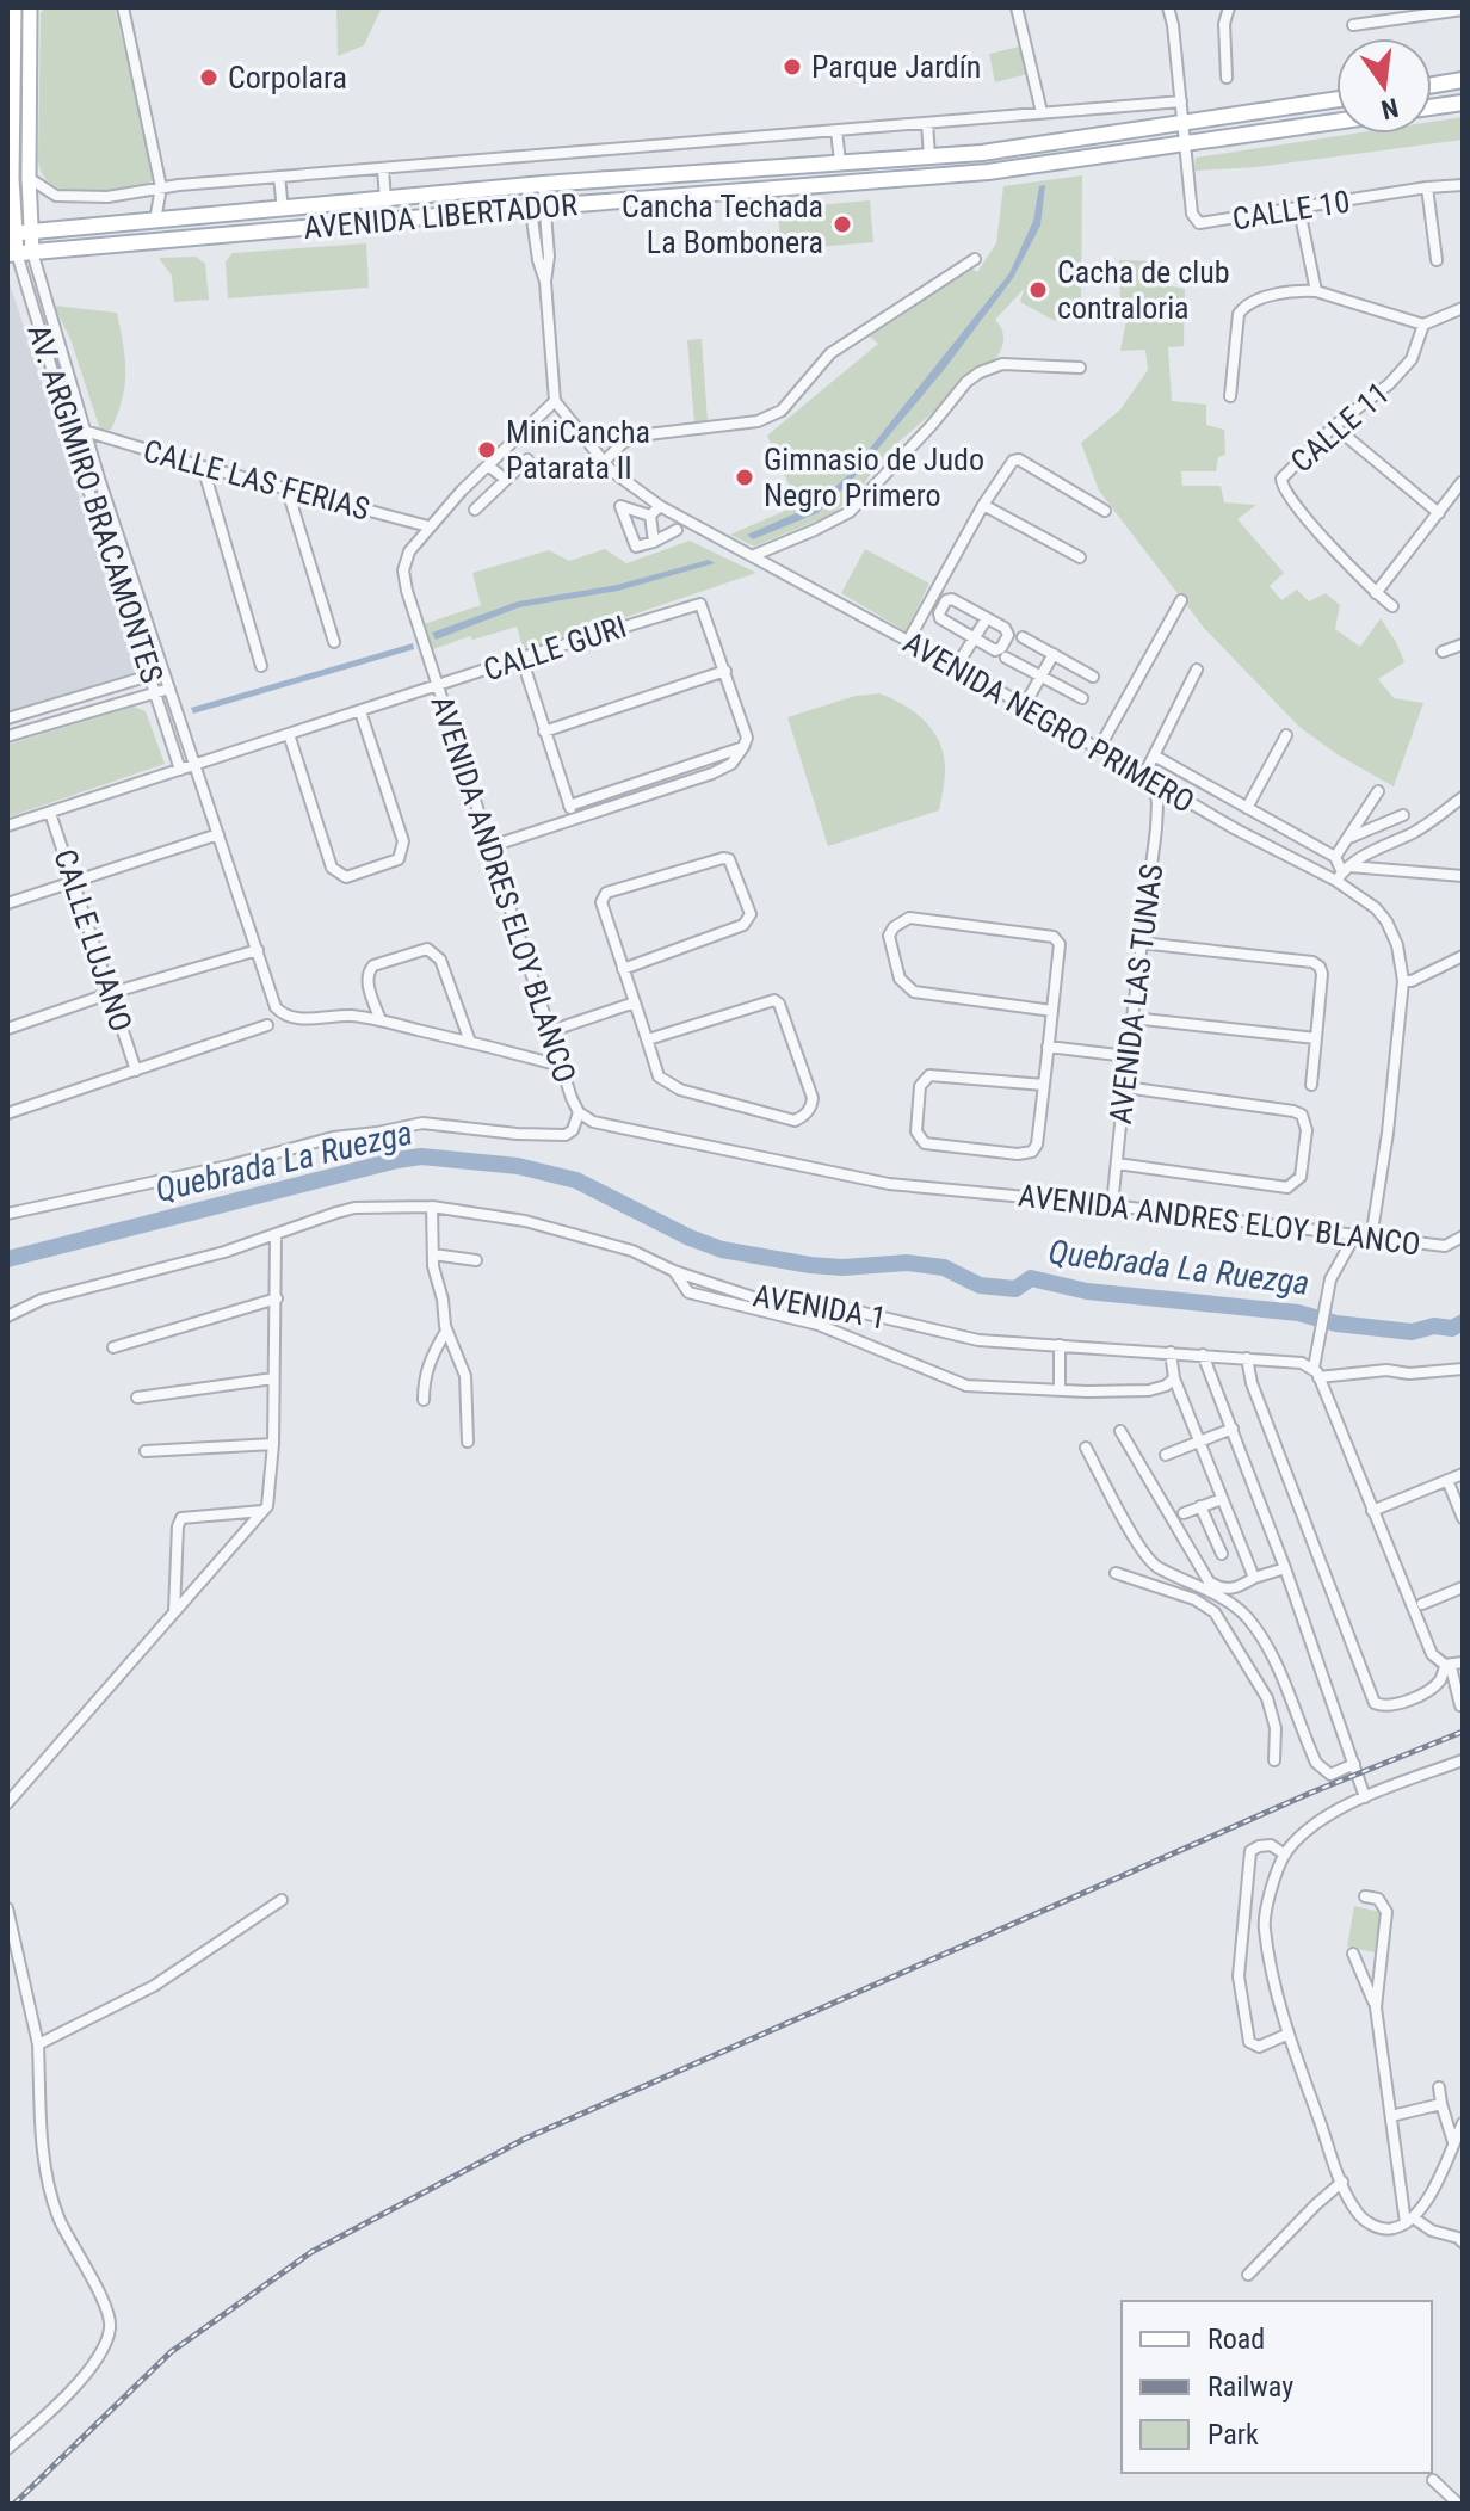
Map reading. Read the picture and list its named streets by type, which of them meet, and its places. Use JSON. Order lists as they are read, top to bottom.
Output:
{
  "streets": {
    "main road": ["AVENIDA LIBERTADOR"],
    "street": [
      "CALLE 10",
      "CALLE 11",
      "CALLE LAS FERIAS",
      "AV. ARGIMIRO BRACAMONTES",
      "CALLE GURI",
      "AVENIDA NEGRO PRIMERO",
      "AVENIDA ANDRES ELOY BLANCO",
      "CALLE LUJANO",
      "AVENIDA LAS TUNAS",
      "AVENIDA 1"
    ]
  },
  "crossings": [
    ["CALLE 10", "AVENIDA LIBERTADOR"],
    ["AVENIDA LIBERTADOR", "AV. ARGIMIRO BRACAMONTES"],
    ["CALLE LAS FERIAS", "AVENIDA ANDRES ELOY BLANCO"],
    ["AV. ARGIMIRO BRACAMONTES", "CALLE GURI"],
    ["CALLE GURI", "AVENIDA ANDRES ELOY BLANCO"],
    ["CALLE GURI", "CALLE LUJANO"],
    ["AVENIDA NEGRO PRIMERO", "AVENIDA ANDRES ELOY BLANCO"],
    ["AVENIDA NEGRO PRIMERO", "AVENIDA LAS TUNAS"],
    ["AVENIDA ANDRES ELOY BLANCO", "AVENIDA LAS TUNAS"]
  ],
  "water": ["Quebrada La Ruezga"],
  "places": [
    "Parque Jardín",
    "Corpolara",
    "Cancha Techada La Bombonera",
    "Cacha de club contraloria",
    "MiniCancha Patarata II",
    "Gimnasio de Judo Negro Primero"
  ],
  "legend": ["Road", "Railway", "Park"],
  "north": "bottom"
}
